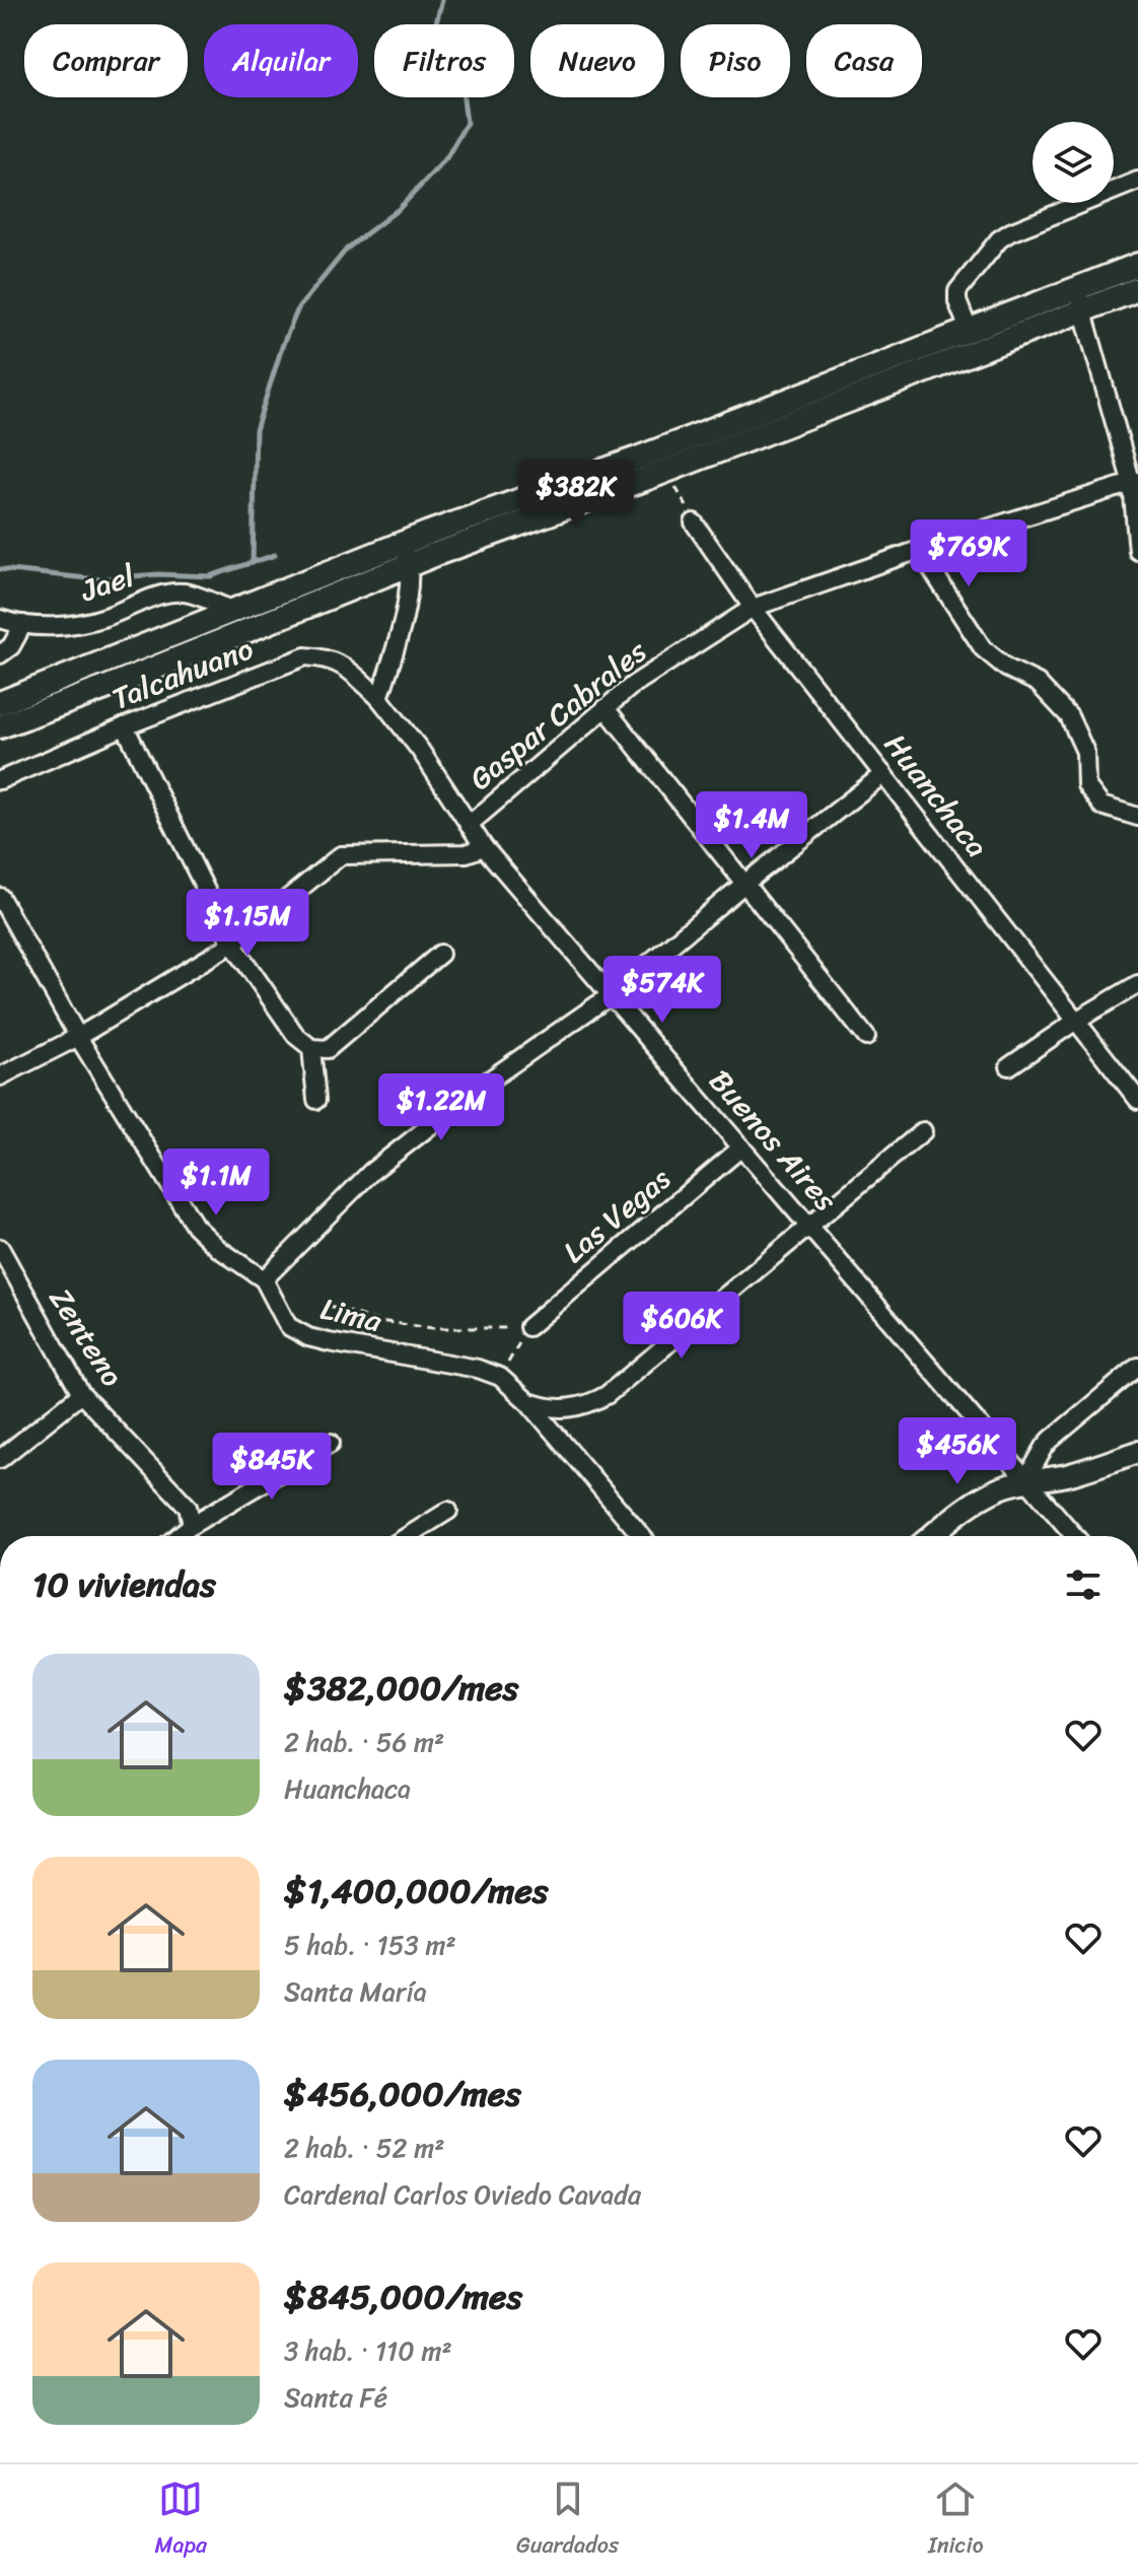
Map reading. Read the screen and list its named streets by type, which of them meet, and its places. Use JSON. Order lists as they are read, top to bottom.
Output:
{
  "streets": {
    "street": [
      "Jael",
      "Talcahuano",
      "Gaspar Cabrales",
      "Huanchaca",
      "Buenos Aires",
      "Las Vegas",
      "Lima",
      "Zenteno"
    ]
  },
  "crossings": [
    ["Talcahuano", "Buenos Aires"],
    ["Gaspar Cabrales", "Huanchaca"],
    ["Gaspar Cabrales", "Buenos Aires"],
    ["Buenos Aires", "Las Vegas"]
  ],
  "page": {
    "chip": [
      "Comprar",
      "Alquilar",
      "Filtros",
      "Nuevo",
      "Piso",
      "Casa"
    ],
    "price": [
      "$382K",
      "$769K",
      "$1.4M",
      "$1.15M",
      "$574K",
      "$1.22M",
      "$1.1M",
      "$606K",
      "$456K",
      "$845K"
    ],
    "heading": "10 viviendas",
    "list": [
      {
        "name": "$382,000/mes",
        "note": "2 hab. · 56 m² · Huanchaca"
      },
      {
        "name": "$1,400,000/mes",
        "note": "5 hab. · 153 m² · Santa María"
      },
      {
        "name": "$456,000/mes",
        "note": "2 hab. · 52 m² · Cardenal Carlos Oviedo Cavada"
      },
      {
        "name": "$845,000/mes",
        "note": "3 hab. · 110 m² · Santa Fé"
      }
    ],
    "tabs": ["Mapa", "Guardados", "Inicio"]
  }
}
